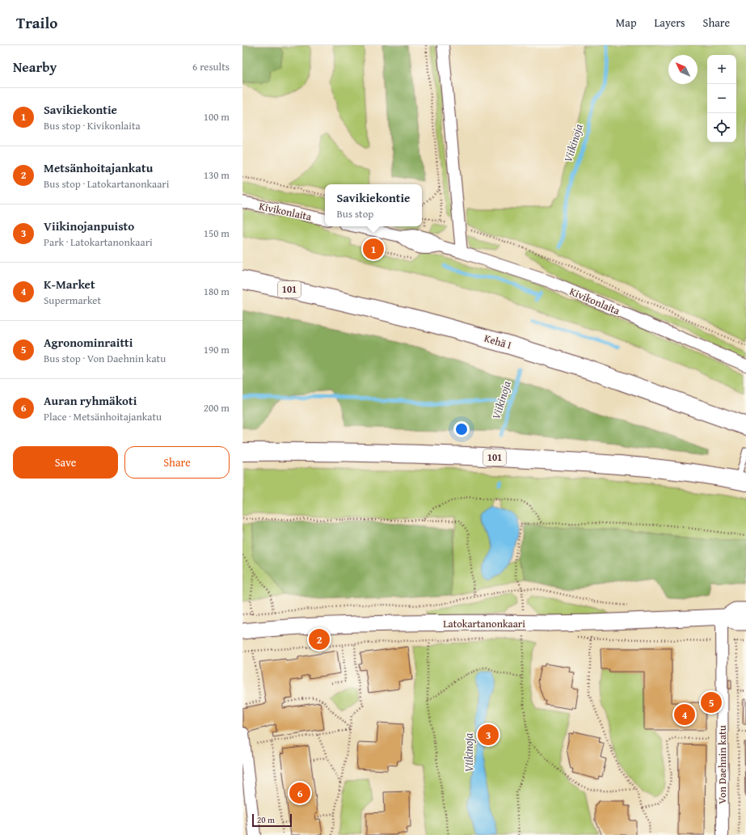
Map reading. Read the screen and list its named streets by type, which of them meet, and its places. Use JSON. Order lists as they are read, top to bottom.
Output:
{
  "streets": {
    "highway": ["101", "Kehä I"],
    "street": ["Kivikonlaita", "Latokartanonkaari", "Von Daehnin katu"]
  },
  "crossings": [
    ["Latokartanonkaari", "Von Daehnin katu"]
  ],
  "water": ["Viikinoja"],
  "scale_bar": "20 m",
  "north": "top left",
  "page": {
    "header": "Trailo",
    "nav": ["Map", "Layers", "Share"],
    "heading": ["Nearby", "6 results"],
    "map_buttons": ["+", "−"],
    "list": [
      {
        "mark": "1",
        "name": "Savikiekontie",
        "note": "Bus stop · Kivikonlaita",
        "value": "100 m"
      },
      {
        "mark": "2",
        "name": "Metsänhoitajankatu",
        "note": "Bus stop · Latokartanonkaari",
        "value": "130 m"
      },
      {
        "mark": "3",
        "name": "Viikinojanpuisto",
        "note": "Park · Latokartanonkaari",
        "value": "150 m"
      },
      {
        "mark": "4",
        "name": "K-Market",
        "note": "Supermarket",
        "value": "180 m"
      },
      {
        "mark": "5",
        "name": "Agronominraitti",
        "note": "Bus stop · Von Daehnin katu",
        "value": "190 m"
      },
      {
        "mark": "6",
        "name": "Auran ryhmäkoti",
        "note": "Place · Metsänhoitajankatu",
        "value": "200 m"
      }
    ],
    "popup": ["Savikiekontie", "Bus stop"],
    "pins": [
      "1",
      "2",
      "5",
      "4",
      "3",
      "6"
    ],
    "buttons": ["Save", "Share"],
    "scale": "20 m"
  }
}
